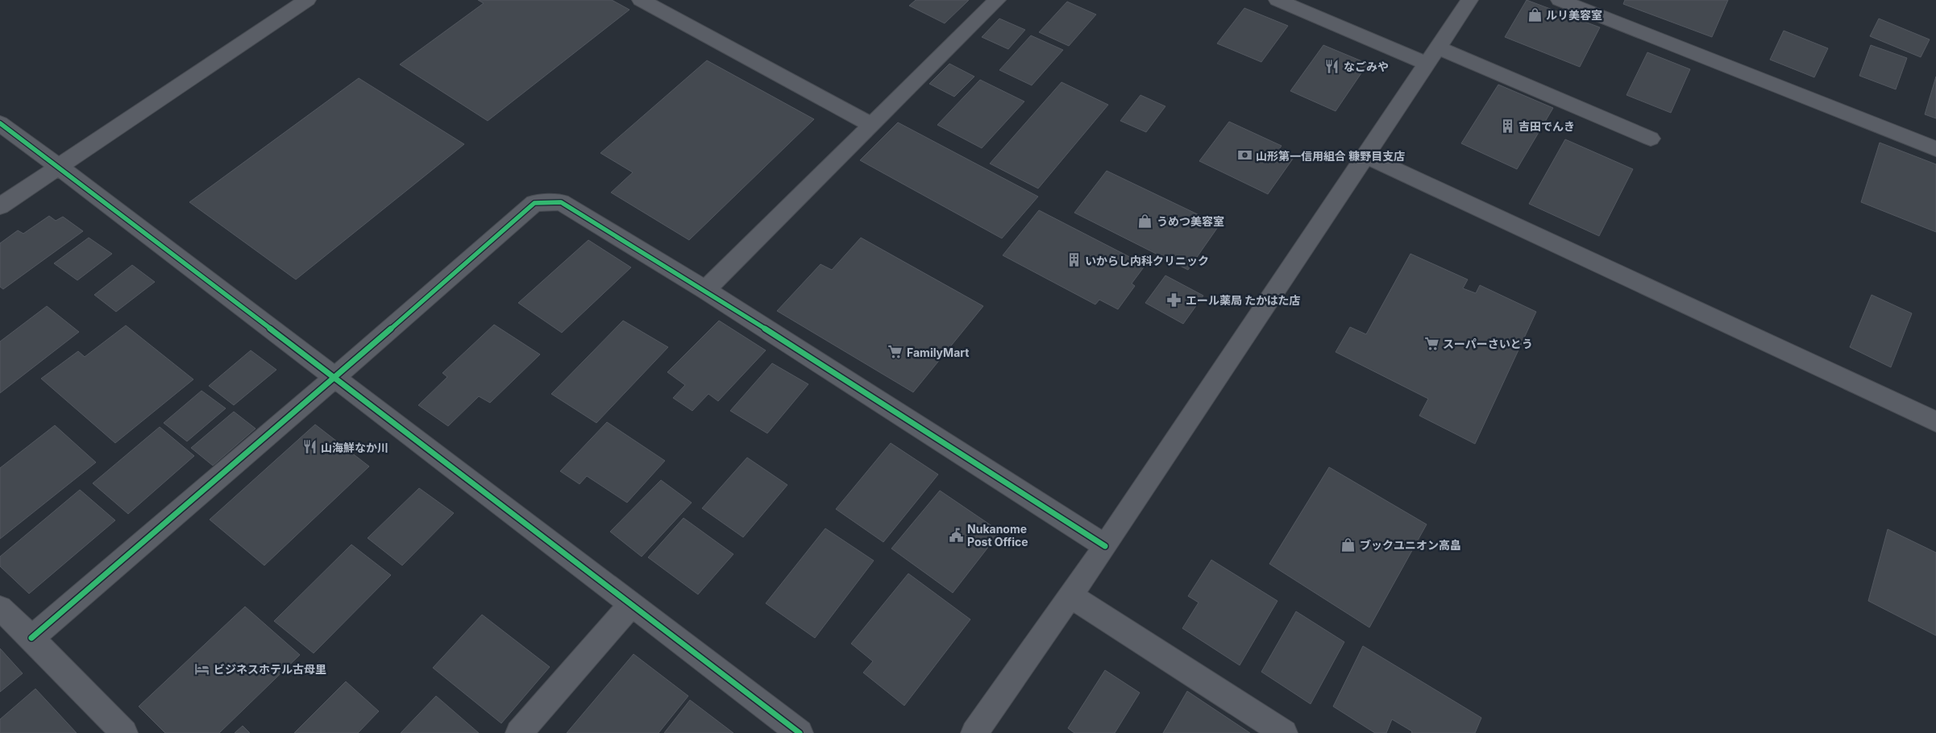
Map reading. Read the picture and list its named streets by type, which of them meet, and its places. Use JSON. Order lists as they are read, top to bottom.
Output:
{
  "places": {
    "shop": ["ルリ美容室", "うめつ美容室", "ブックユニオン高畠"],
    "restaurant": ["なごみや", "山海鮮なか川"],
    "building": ["吉田でんき", "いからし内科クリニック"],
    "bank": ["山形第一信用組合 糠野目支店"],
    "pharmacy": ["エール薬局 たかはた店"],
    "supermarket": ["スーパーさいとう", "FamilyMart"],
    "public building": ["Nukanome Post Office"],
    "hotel": ["ビジネスホテル古母里"]
  }
}
